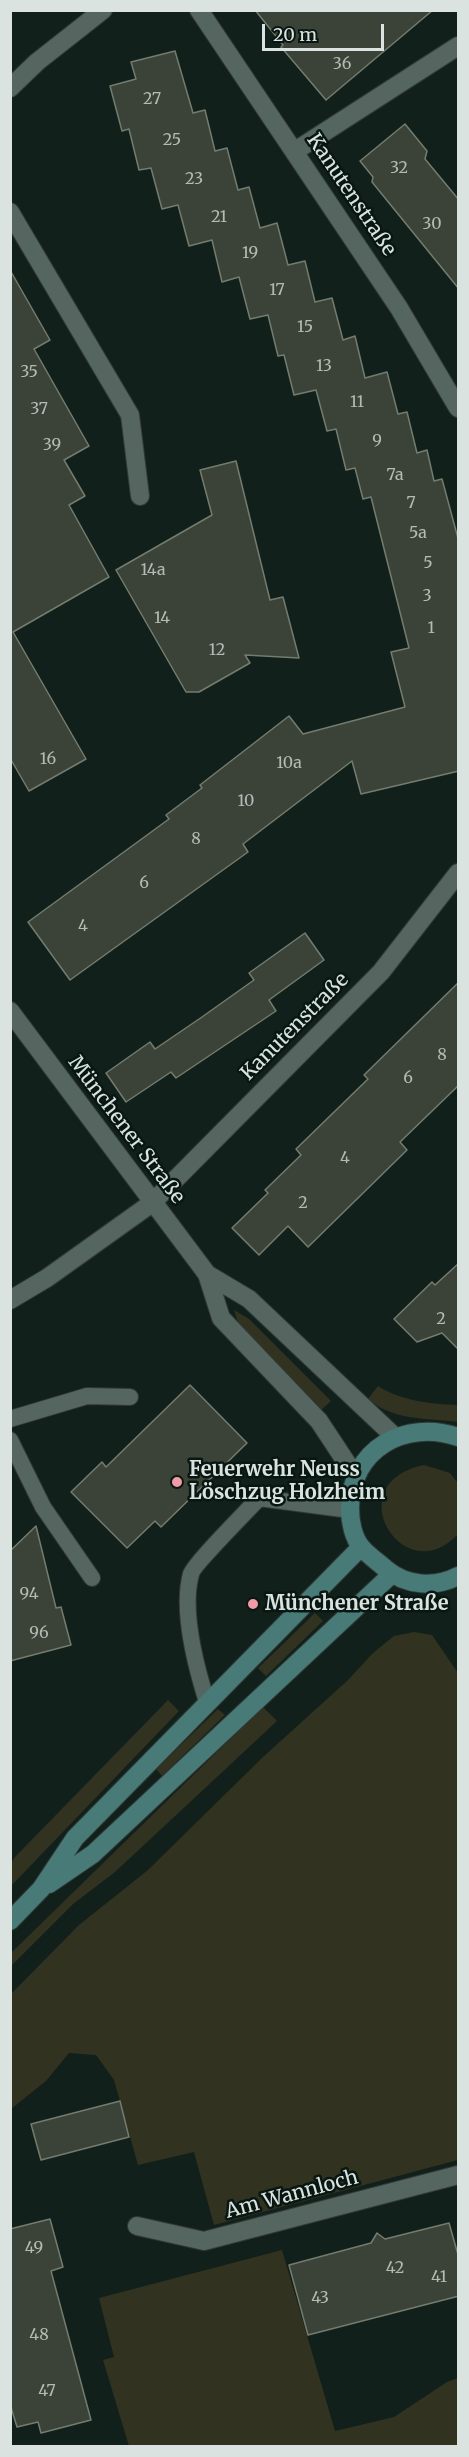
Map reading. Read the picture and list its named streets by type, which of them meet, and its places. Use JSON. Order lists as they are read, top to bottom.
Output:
{
  "streets": {
    "street": ["Kanutenstraße", "Münchener Straße", "Am Wannloch"]
  },
  "crossings": [
    ["Kanutenstraße", "Münchener Straße"]
  ],
  "places": ["Feuerwehr Neuss Löschzug Holzheim", "Münchener Straße"],
  "house_numbers": [
    "36",
    "27",
    "25",
    "32",
    "23",
    "21",
    "30",
    "19",
    "17",
    "15",
    "13",
    "35",
    "11",
    "37",
    "9",
    "39",
    "7a",
    "7",
    "5a",
    "5",
    "14a",
    "3",
    "14",
    "1",
    "12",
    "16",
    "10a",
    "10",
    "8",
    "6",
    "4",
    "8",
    "6",
    "4",
    "2",
    "2",
    "94",
    "96",
    "49",
    "42",
    "41",
    "43",
    "48",
    "47"
  ],
  "scale_bar": "20 m"
}
